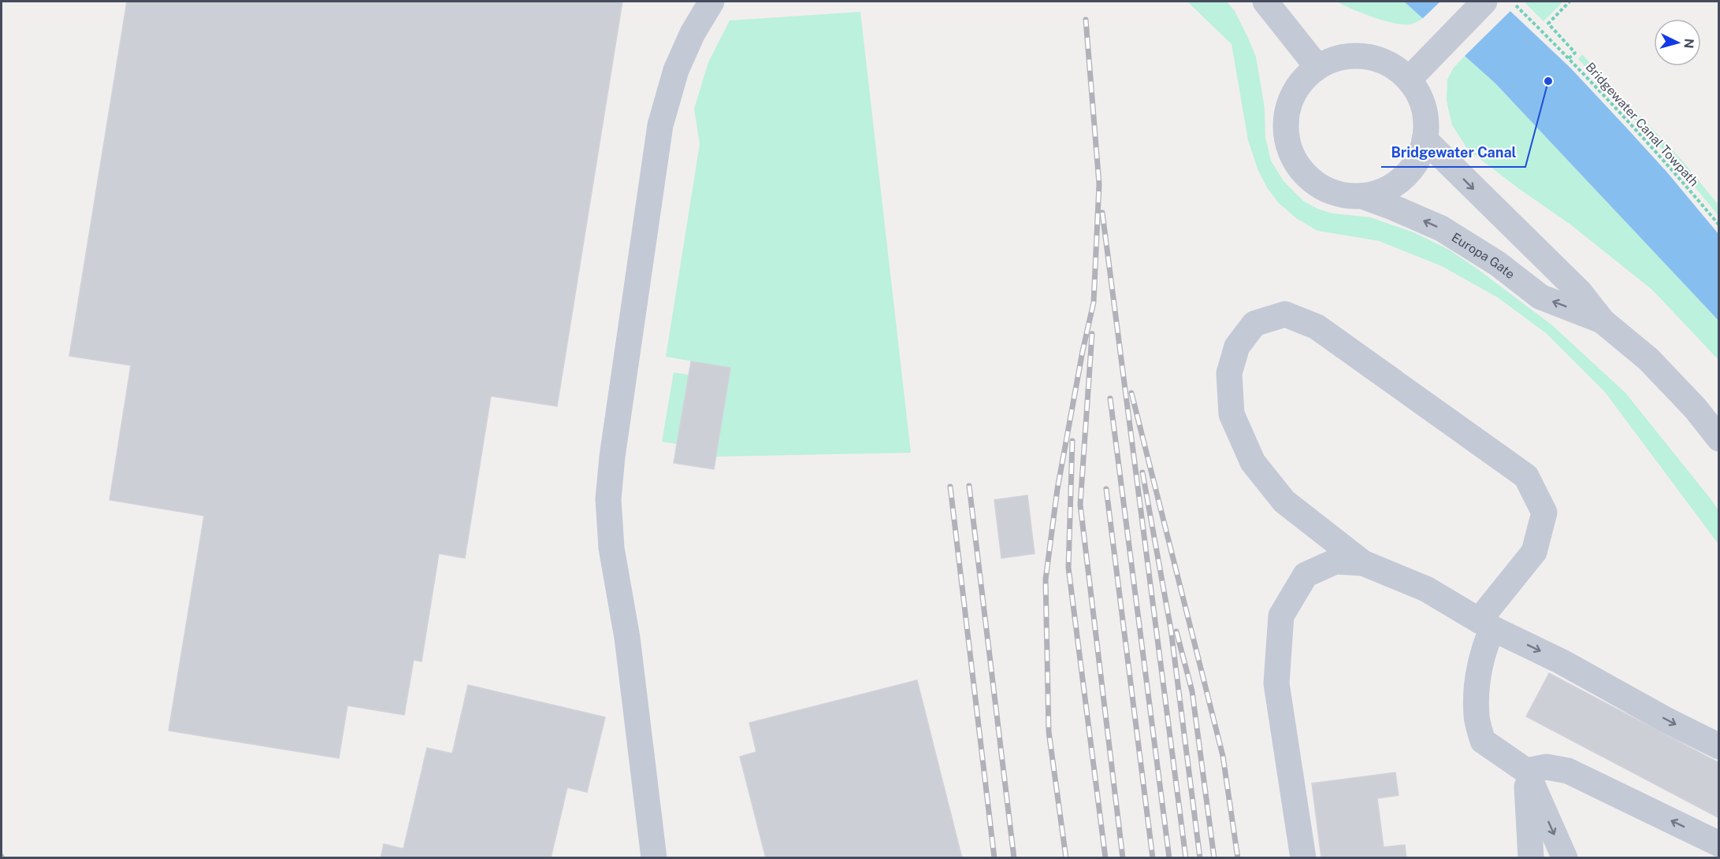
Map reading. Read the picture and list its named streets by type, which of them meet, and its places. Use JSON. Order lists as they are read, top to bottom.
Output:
{
  "streets": {
    "street": ["Europa Gate"],
    "path": ["Bridgewater Canal Towpath"]
  },
  "places": ["Bridgewater Canal"],
  "north": "right"
}
